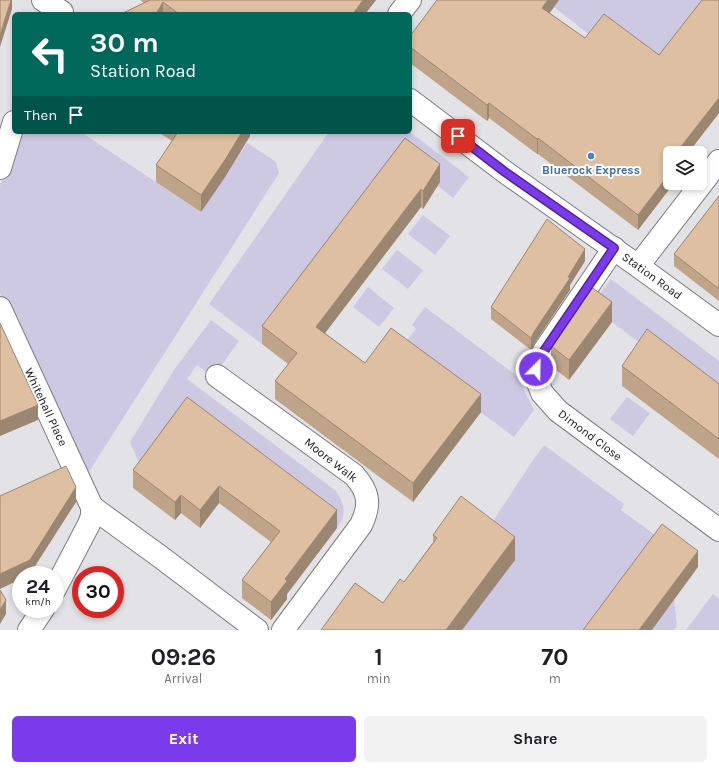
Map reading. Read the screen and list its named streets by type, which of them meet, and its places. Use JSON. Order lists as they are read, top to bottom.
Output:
{
  "streets": {
    "street": [
      "Station Road",
      "Whitehall Place",
      "Dimond Close",
      "Moore Walk"
    ]
  },
  "crossings": [
    ["Station Road", "Dimond Close"]
  ],
  "places": ["Bluerock Express"],
  "page": {
    "turn": ["30 m", "Station Road"],
    "then": "Then",
    "speed": "24 km/h",
    "limit": "30",
    "eta": [
      "09:26",
      "Arrival",
      "1",
      "min",
      "70",
      "m"
    ],
    "buttons": ["Exit", "Share"]
  }
}
